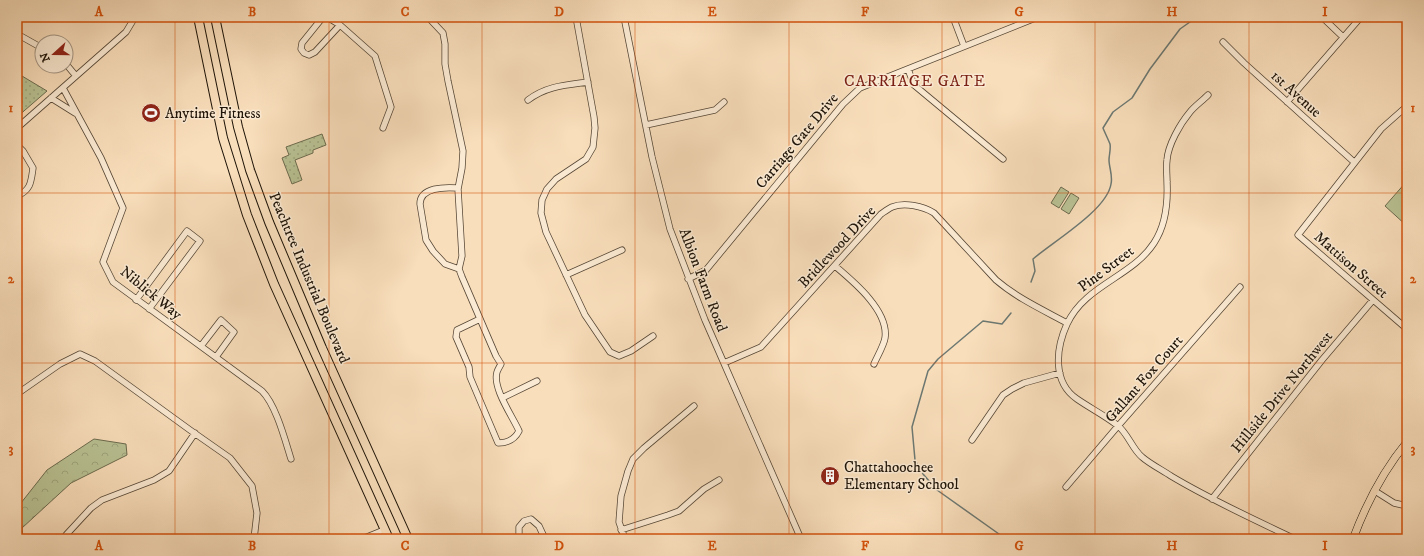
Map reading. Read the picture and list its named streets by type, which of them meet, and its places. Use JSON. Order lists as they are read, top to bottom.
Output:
{
  "streets": {
    "highway": ["Peachtree Industrial Boulevard"],
    "street": [
      "1st Avenue",
      "Carriage Gate Drive",
      "Bridlewood Drive",
      "Mattison Street",
      "Pine Street",
      "Albion Farm Road",
      "Niblick Way",
      "Gallant Fox Court",
      "Hillside Drive Northwest"
    ]
  },
  "crossings": [
    ["1st Avenue", "Mattison Street"],
    ["Carriage Gate Drive", "Albion Farm Road"],
    ["Bridlewood Drive", "Pine Street"],
    ["Bridlewood Drive", "Albion Farm Road"],
    ["Mattison Street", "Hillside Drive Northwest"],
    ["Pine Street", "Gallant Fox Court"],
    ["Pine Street", "Hillside Drive Northwest"]
  ],
  "districts": ["CARRIAGE GATE"],
  "places": {
    "sports": ["Anytime Fitness"],
    "building": ["Chattahoochee Elementary School"]
  },
  "north": "left",
  "grid": {
    "columns": [
      "A",
      "B",
      "C",
      "D",
      "E",
      "F",
      "G",
      "H",
      "I"
    ],
    "rows": ["1", "2", "3"]
  }
}
